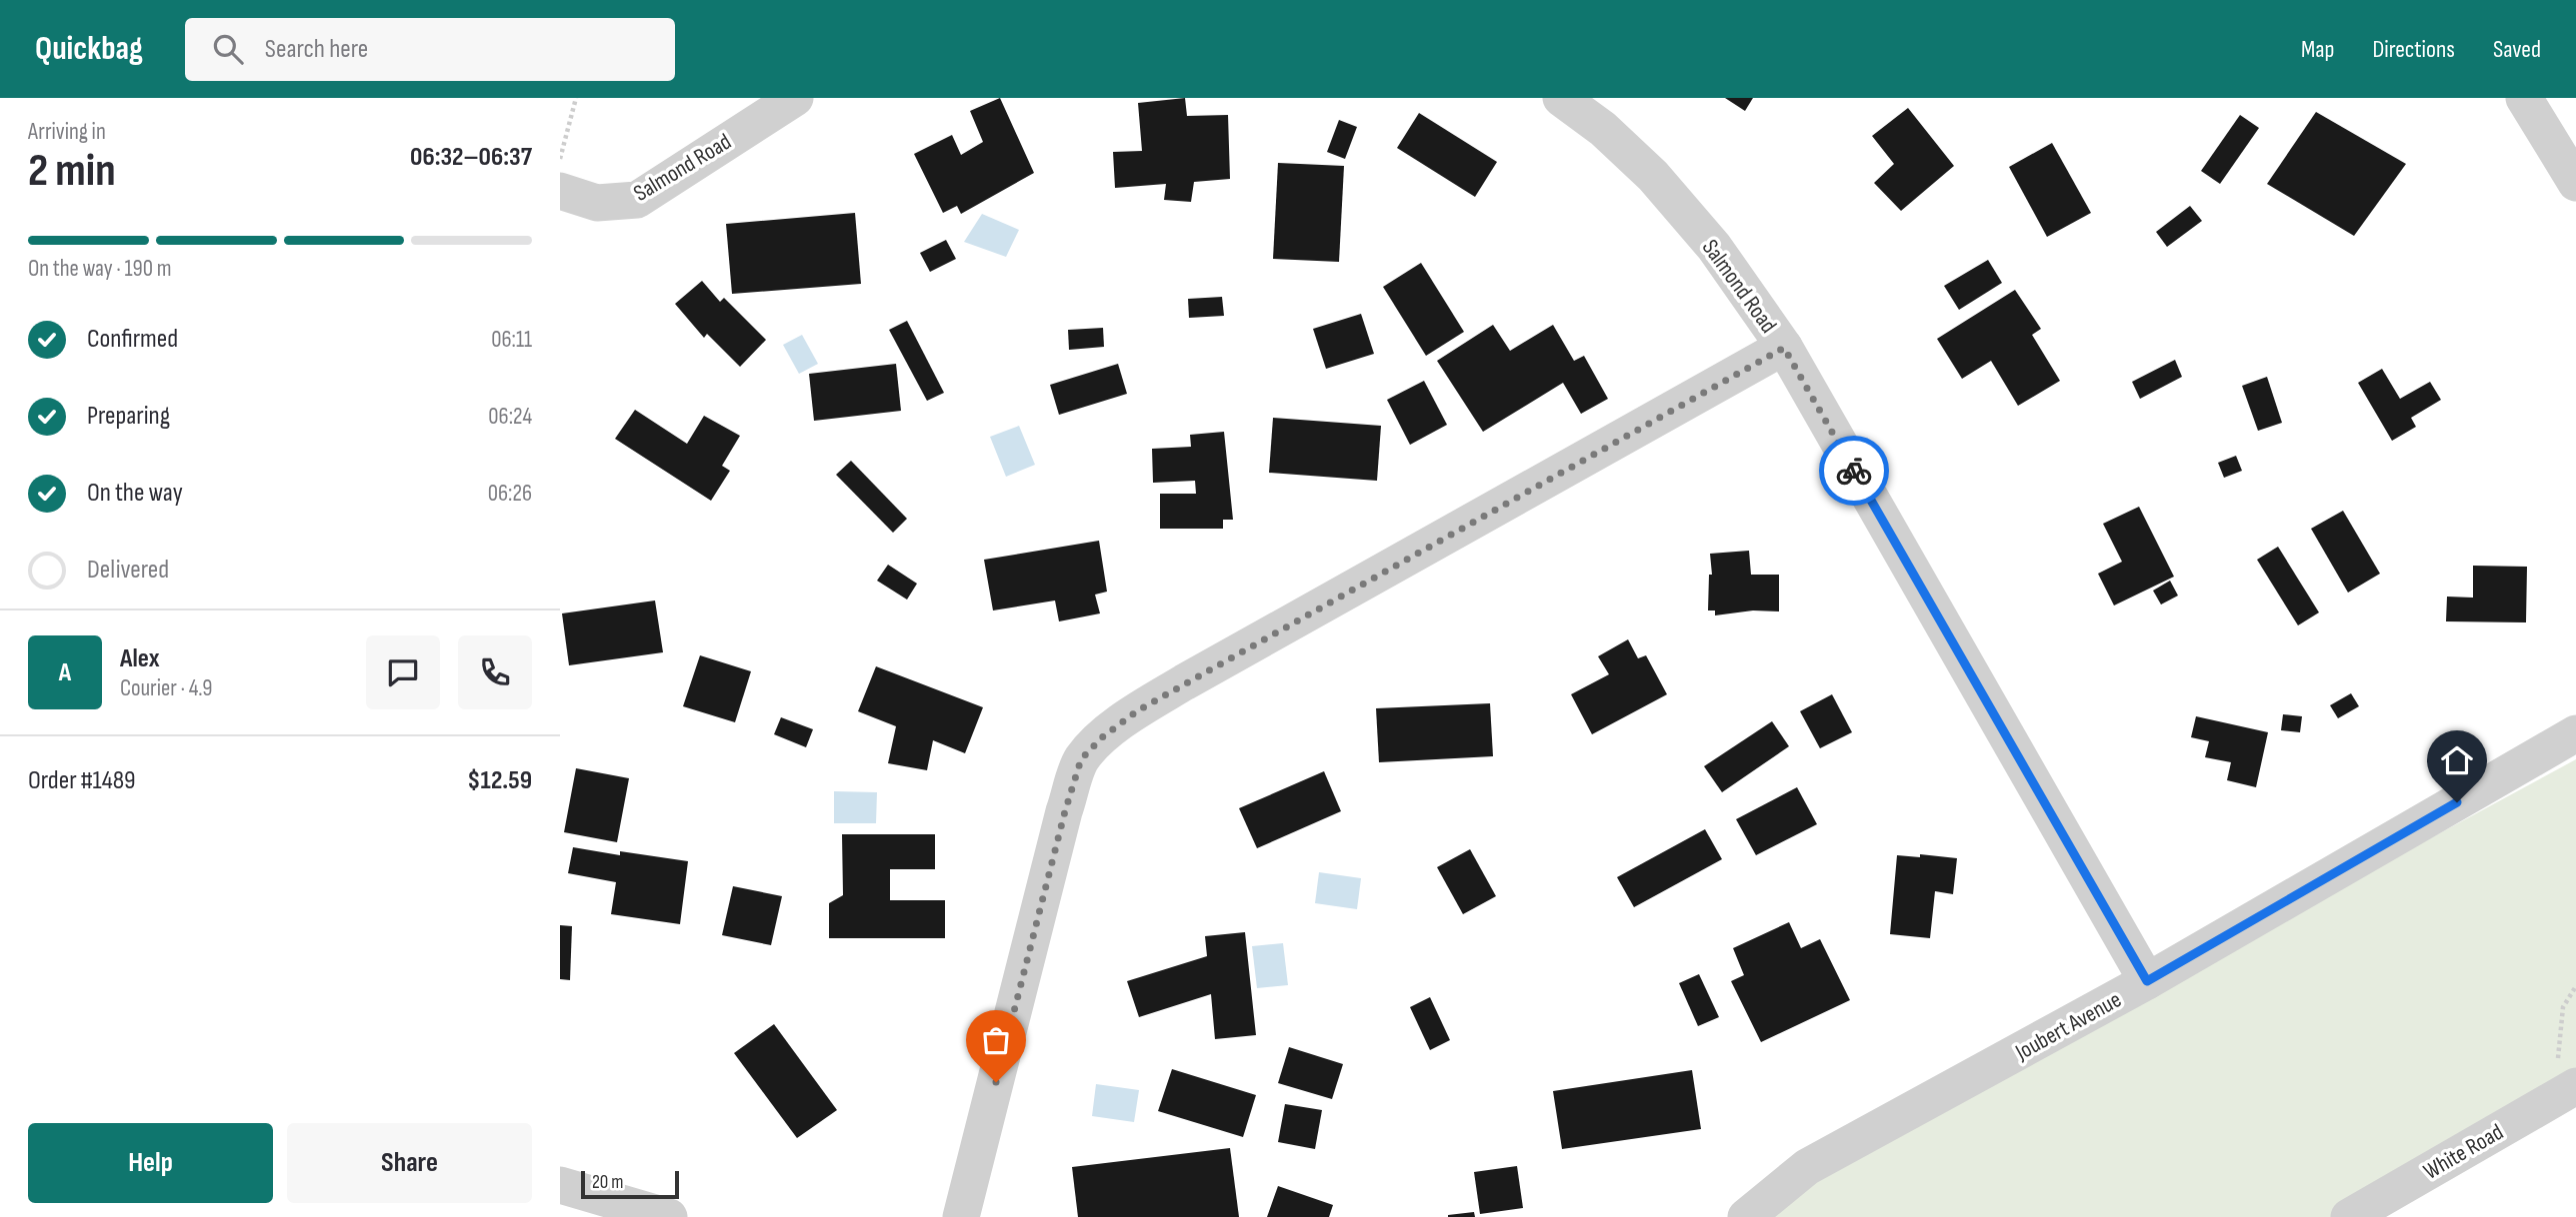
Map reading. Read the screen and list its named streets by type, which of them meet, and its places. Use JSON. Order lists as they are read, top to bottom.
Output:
{
  "streets": {
    "street": ["Salmond Road", "Joubert Avenue", "White Road"]
  },
  "crossings": [
    ["Salmond Road", "Joubert Avenue"]
  ],
  "scale_bar": "20 m",
  "page": {
    "header": "Quickbag",
    "search": "Search here",
    "nav": ["Map", "Directions", "Saved"],
    "heading": ["2 min", "Arriving in", "06:32–06:37"],
    "panel": [
      "Alex",
      "Courier · 4.9",
      "Order #1489",
      "$12.59"
    ],
    "bar": "On the way · 190 m",
    "list": [
      ["Confirmed", "06:11"],
      ["Preparing", "06:24"],
      ["On the way", "06:26"],
      "Delivered"
    ],
    "round": "A",
    "buttons": ["Help", "Share"],
    "scale": "20 m"
  }
}
